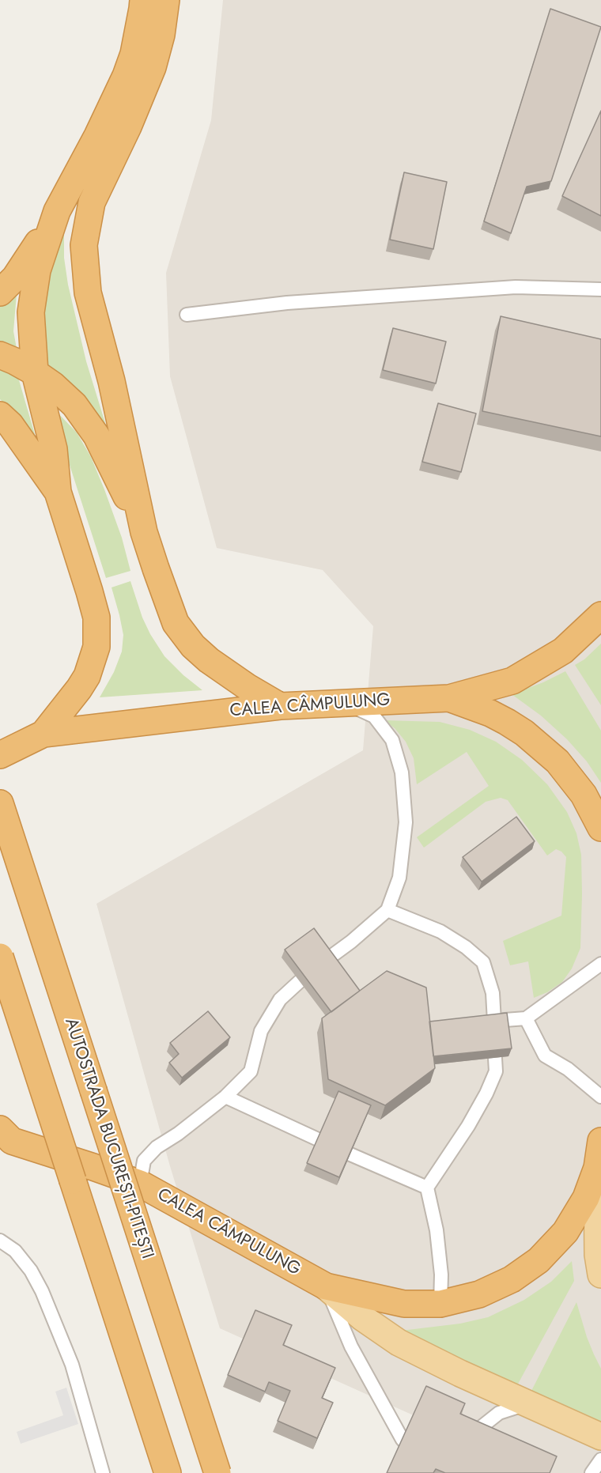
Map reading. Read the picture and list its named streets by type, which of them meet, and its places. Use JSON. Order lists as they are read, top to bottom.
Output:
{
  "streets": {
    "highway": ["CALEA CÂMPULUNG", "AUTOSTRADA BUCUREȘTI-PITEȘTI"]
  }
}
